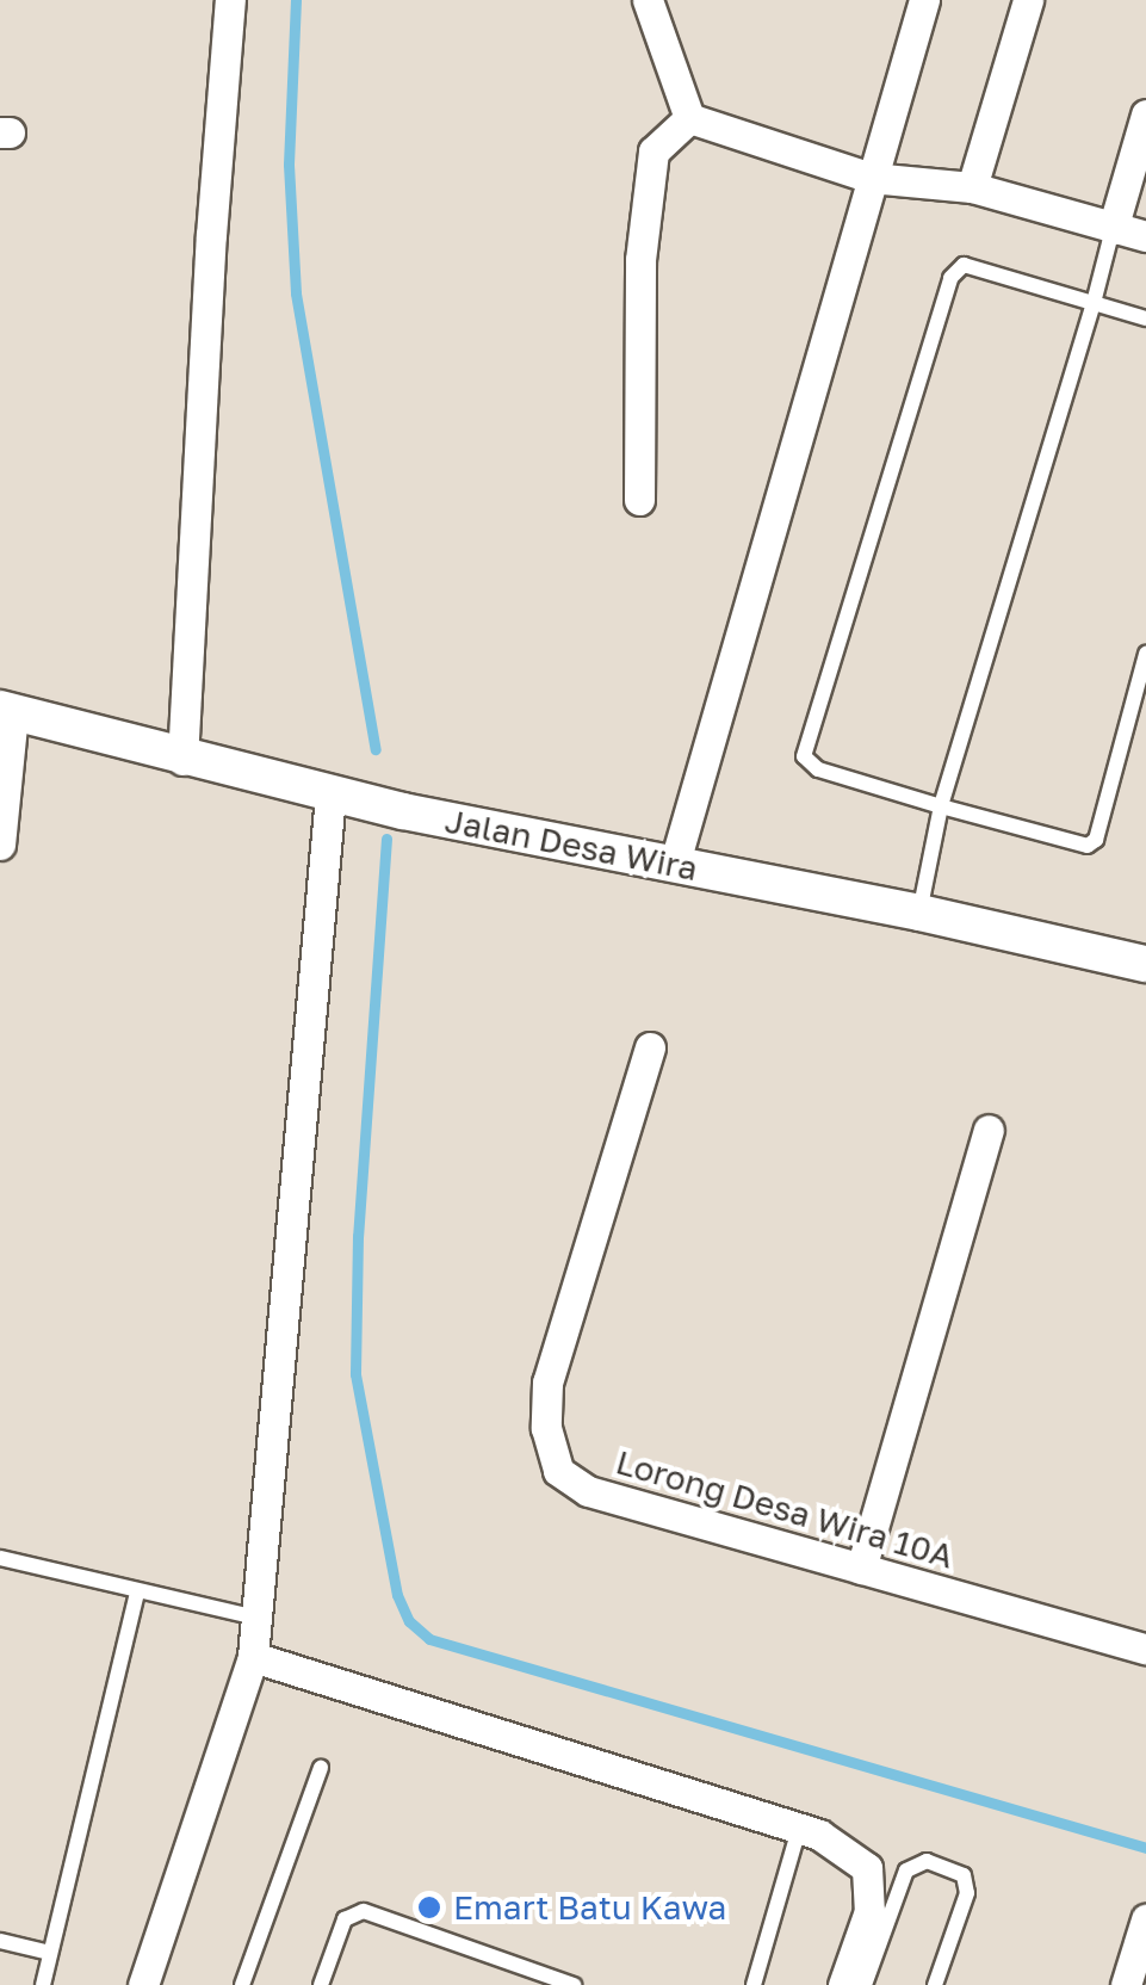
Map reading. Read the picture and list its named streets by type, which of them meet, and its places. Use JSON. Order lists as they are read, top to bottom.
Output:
{
  "streets": {
    "street": ["Jalan Desa Wira", "Lorong Desa Wira 10A"]
  },
  "places": ["Emart Batu Kawa"]
}
